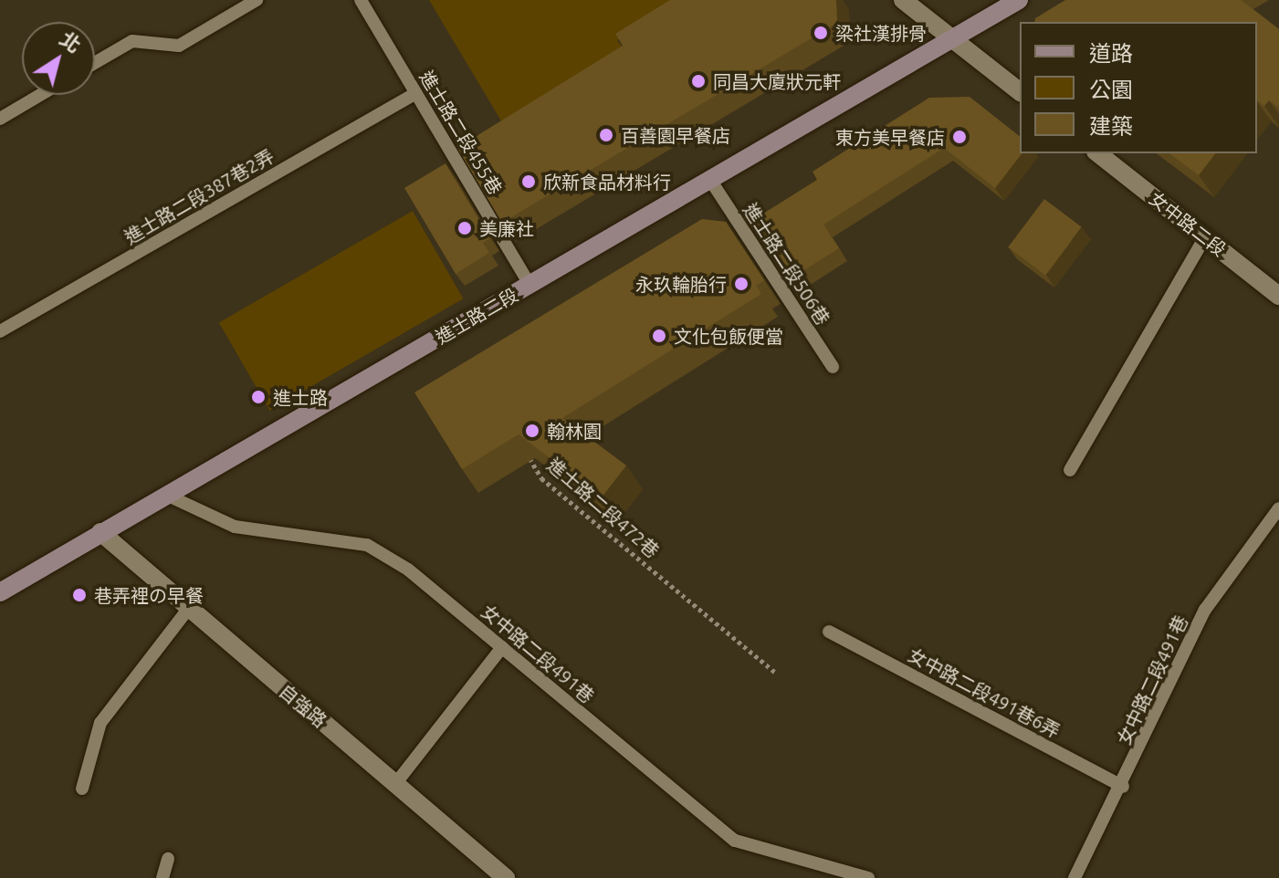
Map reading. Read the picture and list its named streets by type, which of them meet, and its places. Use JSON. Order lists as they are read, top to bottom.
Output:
{
  "streets": {
    "street": ["女中路二段", "進士路二段", "自強路"],
    "lane": [
      "進士路二段455巷",
      "進士路二段387巷2弄",
      "進士路二段506巷",
      "女中路二段491巷",
      "女中路二段491巷6弄"
    ],
    "path": ["進士路二段472巷"]
  },
  "crossings": [
    ["進士路二段455巷", "進士路二段387巷2弄"],
    ["進士路二段455巷", "進士路二段"],
    ["進士路二段506巷", "進士路二段"],
    ["進士路二段", "女中路二段491巷"],
    ["進士路二段", "自強路"],
    ["女中路二段491巷", "女中路二段491巷6弄"]
  ],
  "places": [
    "梁社漢排骨",
    "同昌大廈狀元軒",
    "百善園早餐店",
    "東方美早餐店",
    "欣新食品材料行",
    "美廉社",
    "永玖輪胎行",
    "文化包飯便當",
    "進士路",
    "翰林園",
    "巷弄裡の早餐"
  ],
  "legend": ["道路", "公園", "建築"],
  "north": "top right"
}
